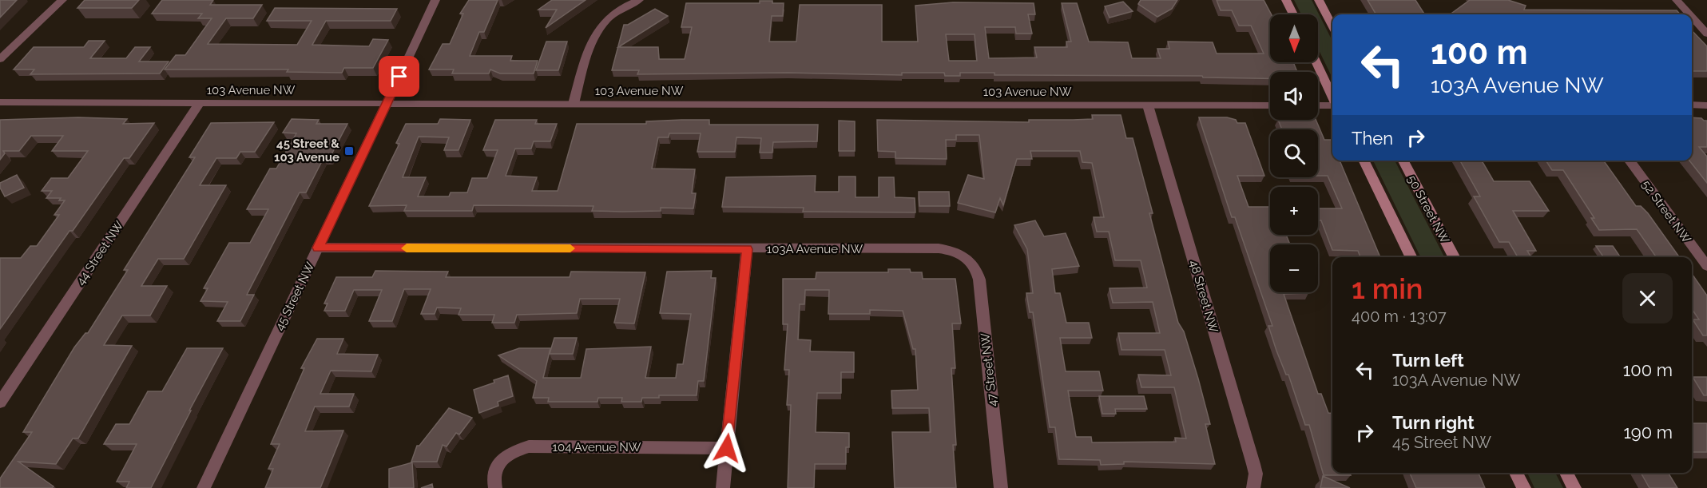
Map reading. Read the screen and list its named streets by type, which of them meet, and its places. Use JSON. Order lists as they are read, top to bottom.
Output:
{
  "streets": {
    "main road": ["50 Street NW"],
    "street": [
      "103 Avenue NW",
      "52 Street NW",
      "103A Avenue NW",
      "44 Street NW",
      "45 Street NW",
      "48 Street NW",
      "47 Street NW",
      "104 Avenue NW"
    ]
  },
  "crossings": [
    ["103 Avenue NW", "44 Street NW"],
    ["103 Avenue NW", "45 Street NW"],
    ["103 Avenue NW", "48 Street NW"],
    ["103A Avenue NW", "45 Street NW"],
    ["103A Avenue NW", "47 Street NW"]
  ],
  "places": {
    "transit": ["45 Street & 103 Avenue"]
  },
  "north": "bottom",
  "page": {
    "map_buttons": ["+", "−"],
    "turn": ["100 m", "103A Avenue NW"],
    "then": "Then",
    "heading": ["1 min", "400 m · 13:07"],
    "list": [
      {
        "name": "Turn left",
        "note": "103A Avenue NW",
        "value": "100 m"
      },
      {
        "name": "Turn right",
        "note": "45 Street NW",
        "value": "190 m"
      }
    ]
  }
}
